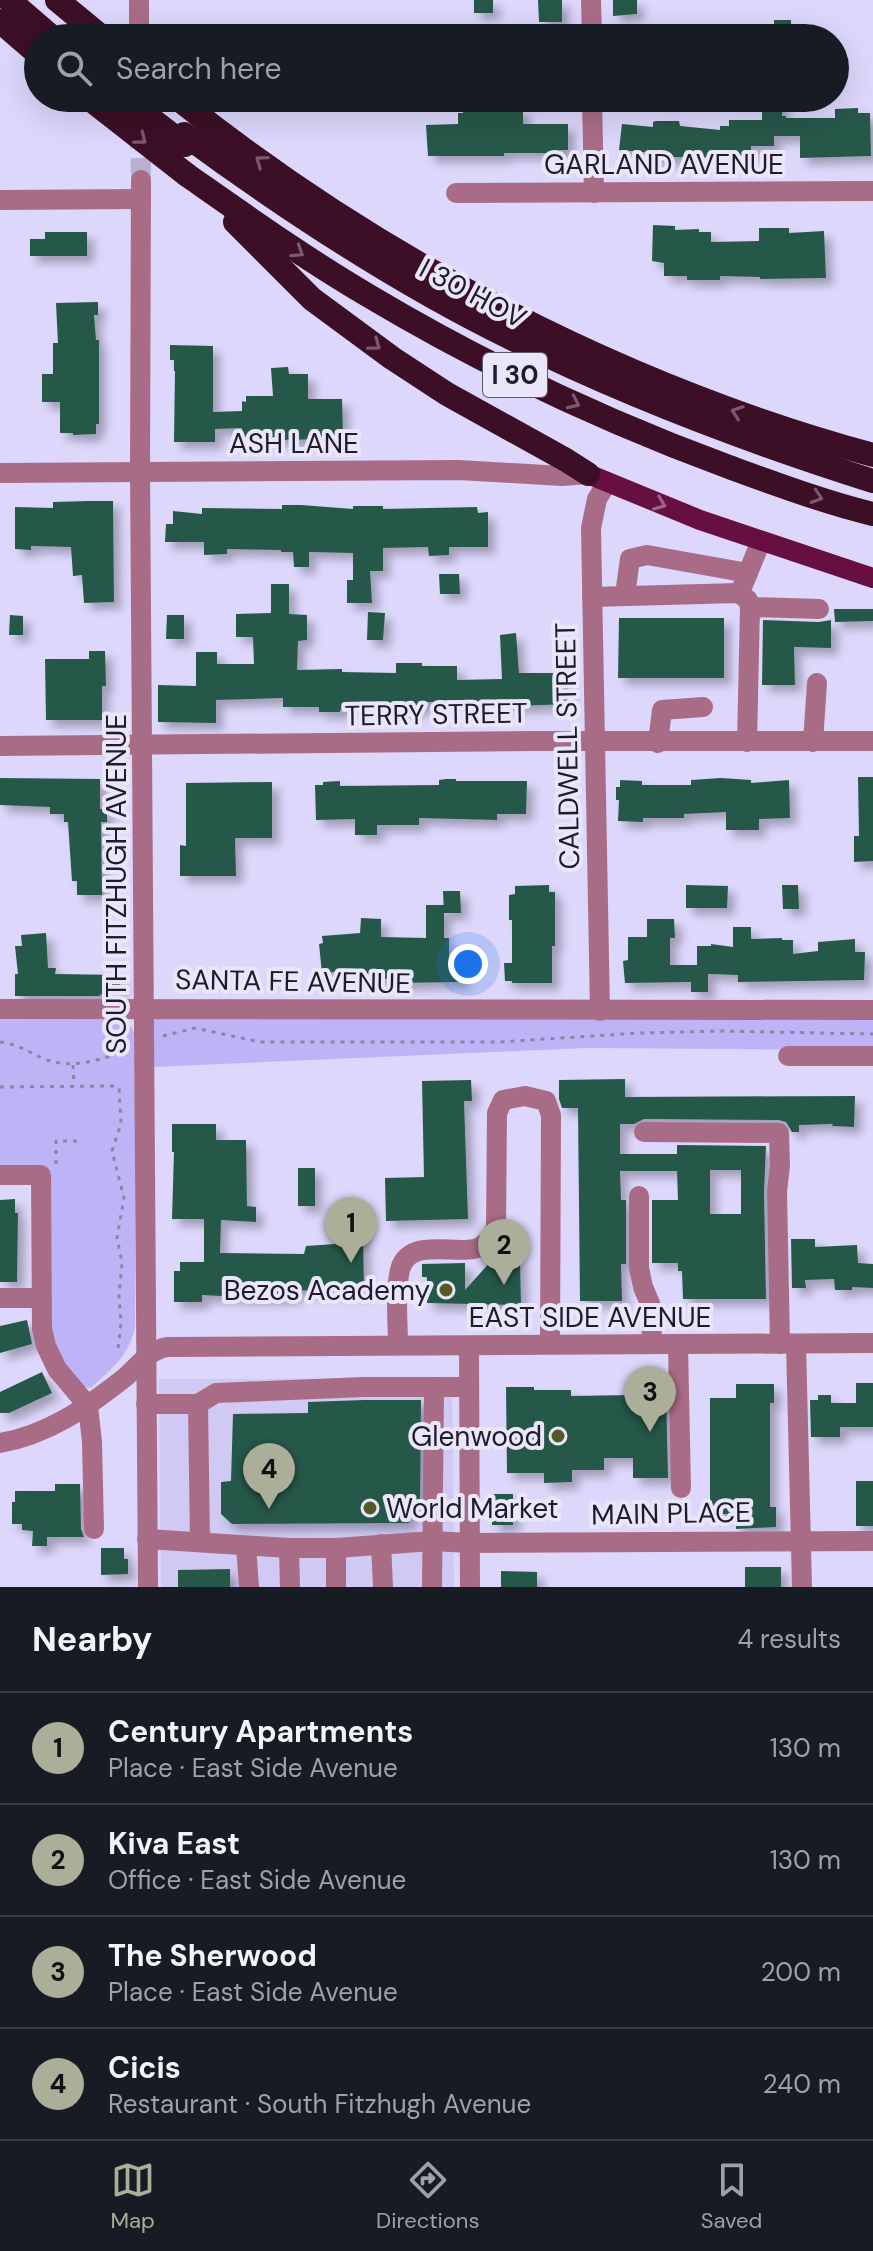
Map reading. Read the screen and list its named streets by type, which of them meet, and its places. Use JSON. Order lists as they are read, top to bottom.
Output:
{
  "streets": {
    "highway": ["I 30 HOV", "I 30"],
    "street": [
      "GARLAND AVENUE",
      "ASH LANE",
      "TERRY STREET",
      "CALDWELL STREET",
      "SOUTH FITZHUGH AVENUE",
      "SANTA FE AVENUE",
      "EAST SIDE AVENUE",
      "MAIN PLACE"
    ]
  },
  "crossings": [
    ["ASH LANE", "CALDWELL STREET"],
    ["ASH LANE", "SOUTH FITZHUGH AVENUE"],
    ["TERRY STREET", "CALDWELL STREET"],
    ["TERRY STREET", "SOUTH FITZHUGH AVENUE"],
    ["CALDWELL STREET", "SANTA FE AVENUE"],
    ["SOUTH FITZHUGH AVENUE", "SANTA FE AVENUE"],
    ["SOUTH FITZHUGH AVENUE", "EAST SIDE AVENUE"],
    ["SOUTH FITZHUGH AVENUE", "MAIN PLACE"]
  ],
  "places": ["Bezos Academy", "Glenwood", "World Market"],
  "page": {
    "search": "Search here",
    "pins": [
      "1",
      "2",
      "3",
      "4"
    ],
    "heading": ["Nearby", "4 results"],
    "list": [
      {
        "mark": "1",
        "name": "Century Apartments",
        "note": "Place · East Side Avenue",
        "value": "130 m"
      },
      {
        "mark": "2",
        "name": "Kiva East",
        "note": "Office · East Side Avenue",
        "value": "130 m"
      },
      {
        "mark": "3",
        "name": "The Sherwood",
        "note": "Place · East Side Avenue",
        "value": "200 m"
      },
      {
        "mark": "4",
        "name": "Cicis",
        "note": "Restaurant · South Fitzhugh Avenue",
        "value": "240 m"
      }
    ],
    "nav": ["Map", "Directions", "Saved"]
  }
}
